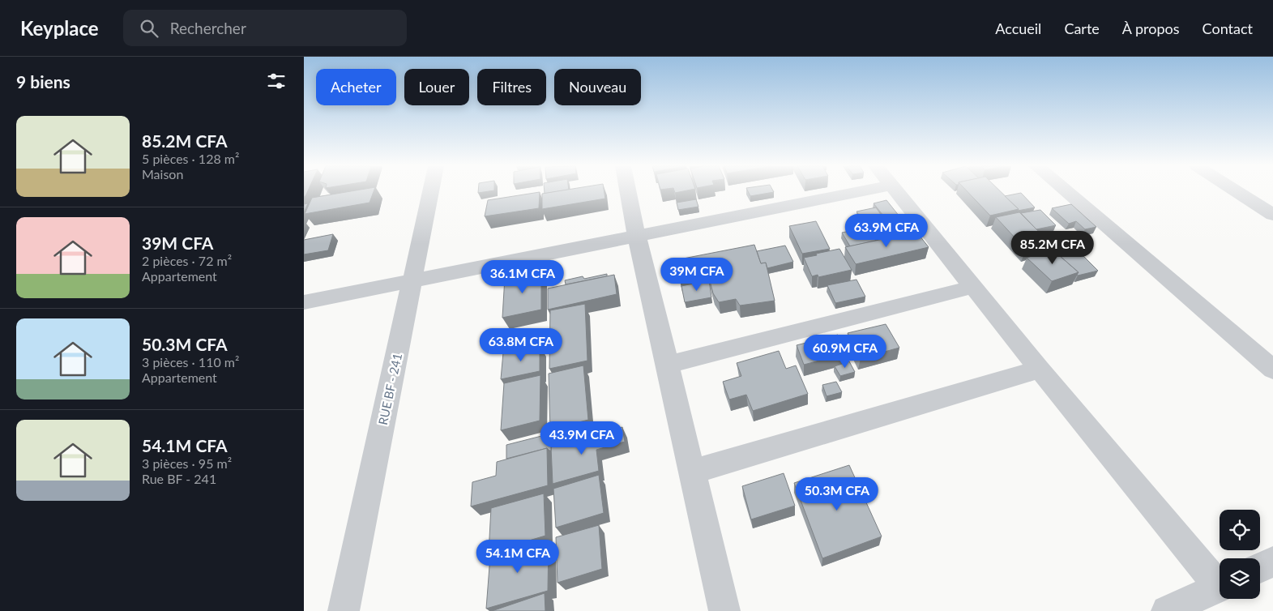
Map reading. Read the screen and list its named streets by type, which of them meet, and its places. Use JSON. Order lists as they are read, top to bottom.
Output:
{
  "streets": {
    "street": ["RUE BF - 241"]
  },
  "page": {
    "header": "Keyplace",
    "search": "Rechercher",
    "nav": [
      "Accueil",
      "Carte",
      "À propos",
      "Contact"
    ],
    "heading": "9 biens",
    "chip": [
      "Acheter",
      "Louer",
      "Filtres",
      "Nouveau"
    ],
    "list": [
      {
        "name": "85.2M CFA",
        "note": "5 pièces · 128 m² · Maison"
      },
      {
        "name": "39M CFA",
        "note": "2 pièces · 72 m² · Appartement"
      },
      {
        "name": "50.3M CFA",
        "note": "3 pièces · 110 m² · Appartement"
      },
      {
        "name": "54.1M CFA",
        "note": "3 pièces · 95 m² · Rue BF - 241"
      }
    ],
    "price": [
      "63.9M CFA",
      "85.2M CFA",
      "39M CFA",
      "36.1M CFA",
      "63.8M CFA",
      "60.9M CFA",
      "43.9M CFA",
      "50.3M CFA",
      "54.1M CFA"
    ]
  }
}
